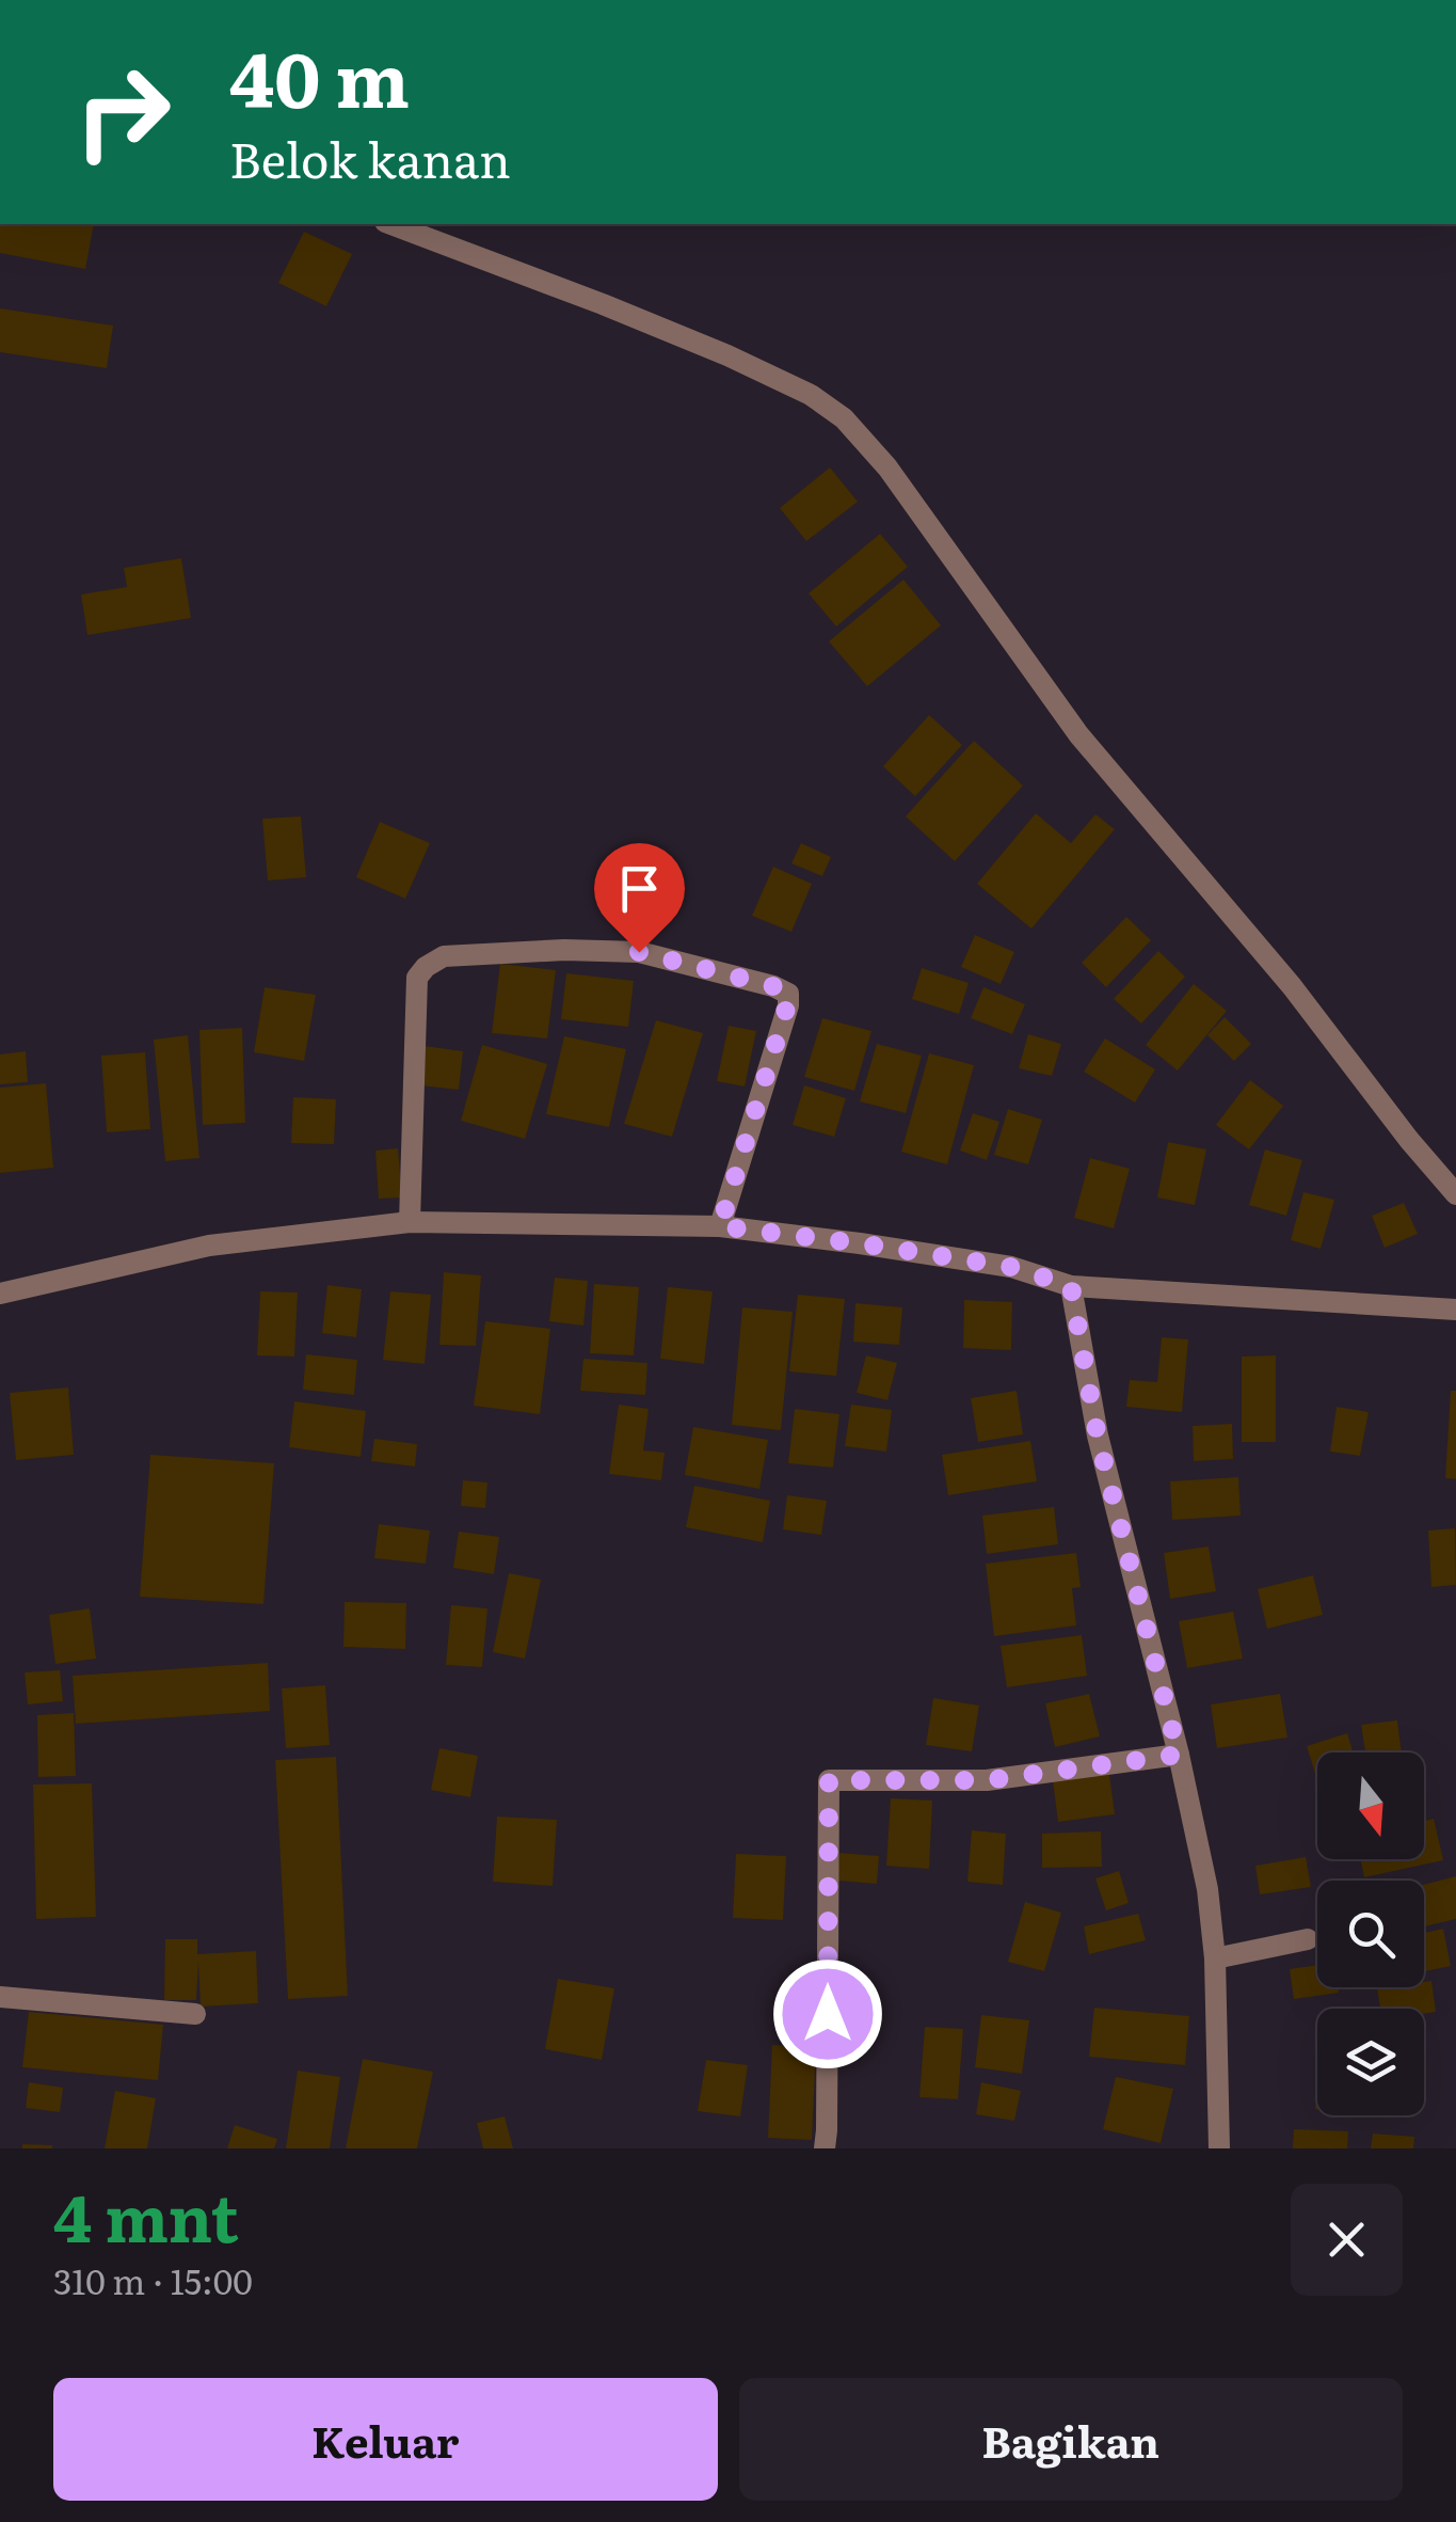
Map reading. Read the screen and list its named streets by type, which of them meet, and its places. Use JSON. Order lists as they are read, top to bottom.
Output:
{
  "north": "bottom",
  "page": {
    "turn": ["40 m", "Belok kanan"],
    "heading": ["4 mnt", "310 m · 15:00"],
    "buttons": ["Keluar", "Bagikan"]
  }
}
